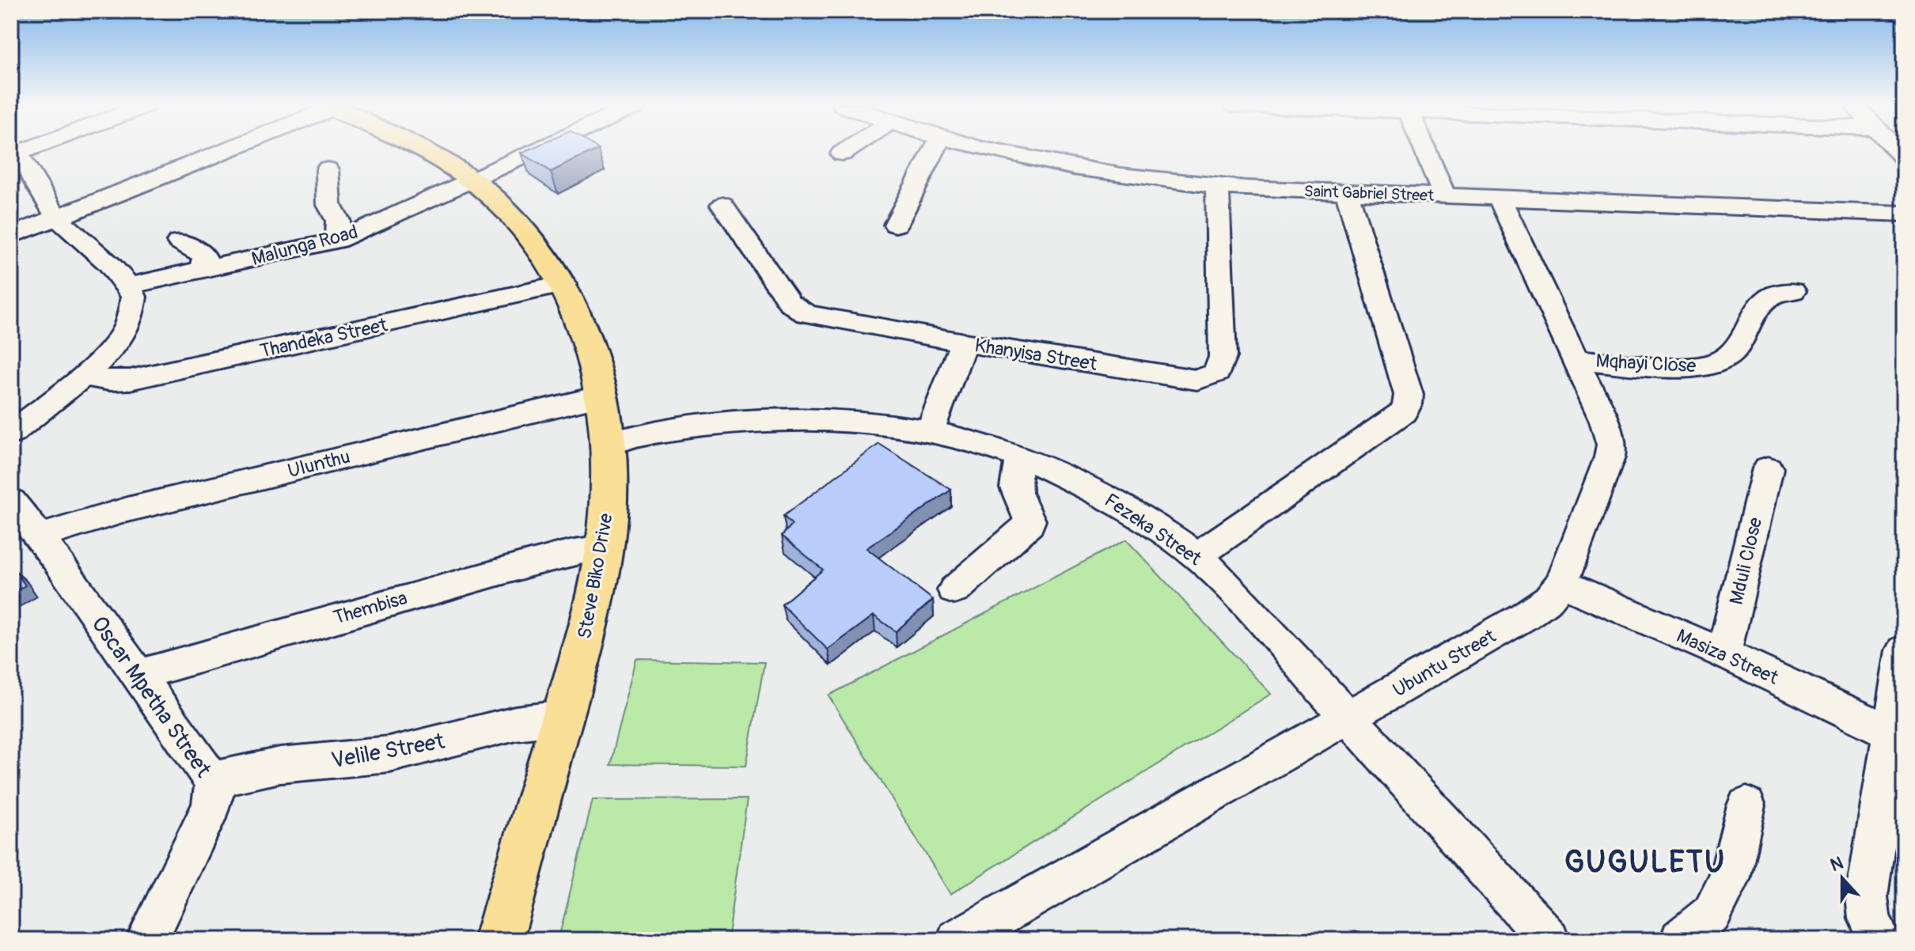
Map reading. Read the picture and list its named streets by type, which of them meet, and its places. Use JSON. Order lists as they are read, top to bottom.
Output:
{
  "streets": {
    "main road": ["Steve Biko Drive"],
    "street": [
      "Saint Gabriel Street",
      "Malunga Road",
      "Thandeka Street",
      "Khanyisa Street",
      "Mqhayi Close",
      "Ulunthu",
      "Fezeka Street",
      "Mduli Close",
      "Thembisa",
      "Masiza Street",
      "Ubuntu Street",
      "Oscar Mpetha Street",
      "Velile Street"
    ]
  },
  "crossings": [
    ["Saint Gabriel Street", "Khanyisa Street"],
    ["Saint Gabriel Street", "Ubuntu Street"],
    ["Malunga Road", "Steve Biko Drive"],
    ["Thandeka Street", "Steve Biko Drive"],
    ["Mqhayi Close", "Ubuntu Street"],
    ["Ulunthu", "Steve Biko Drive"],
    ["Ulunthu", "Oscar Mpetha Street"],
    ["Fezeka Street", "Steve Biko Drive"],
    ["Fezeka Street", "Ubuntu Street"],
    ["Mduli Close", "Masiza Street"],
    ["Steve Biko Drive", "Thembisa"],
    ["Steve Biko Drive", "Velile Street"],
    ["Thembisa", "Oscar Mpetha Street"],
    ["Masiza Street", "Ubuntu Street"],
    ["Oscar Mpetha Street", "Velile Street"]
  ],
  "districts": ["GUGULETU"],
  "north": "top"
}
